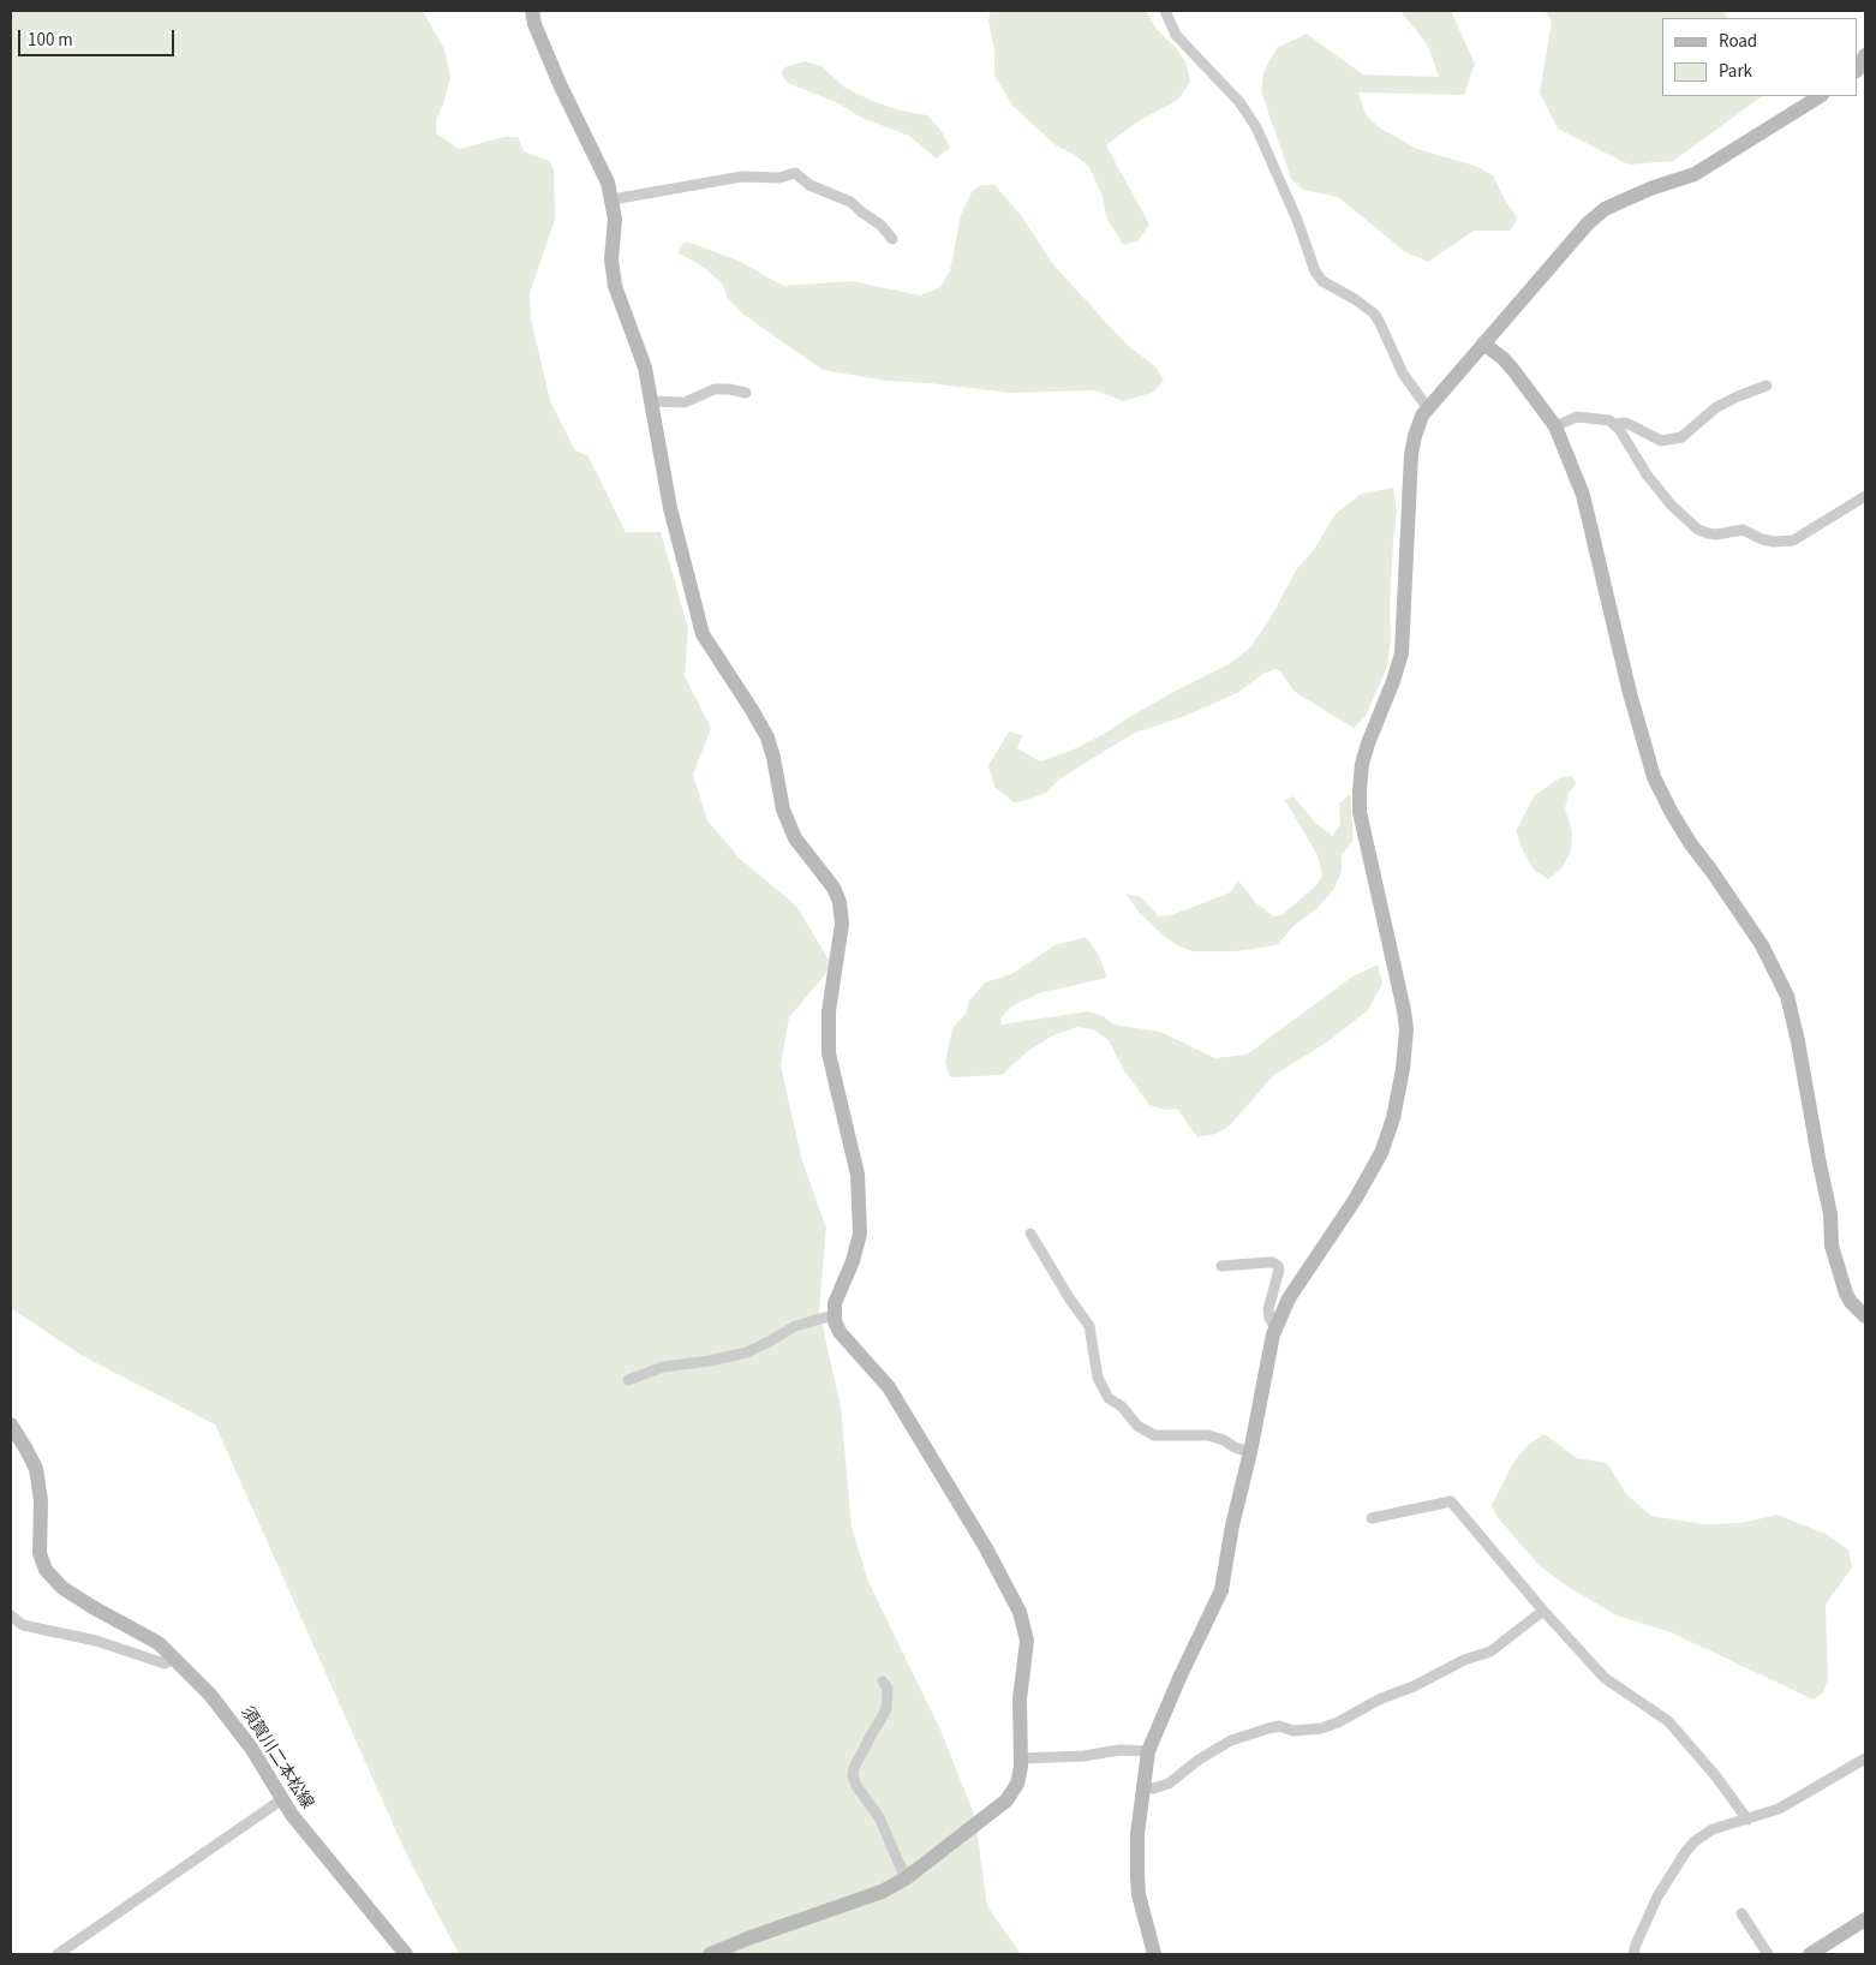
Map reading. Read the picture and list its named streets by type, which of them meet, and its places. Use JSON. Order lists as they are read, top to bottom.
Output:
{
  "streets": {
    "street": ["須賀川二本松線"]
  },
  "legend": ["Road", "Park"],
  "scale_bar": "100 m"
}
